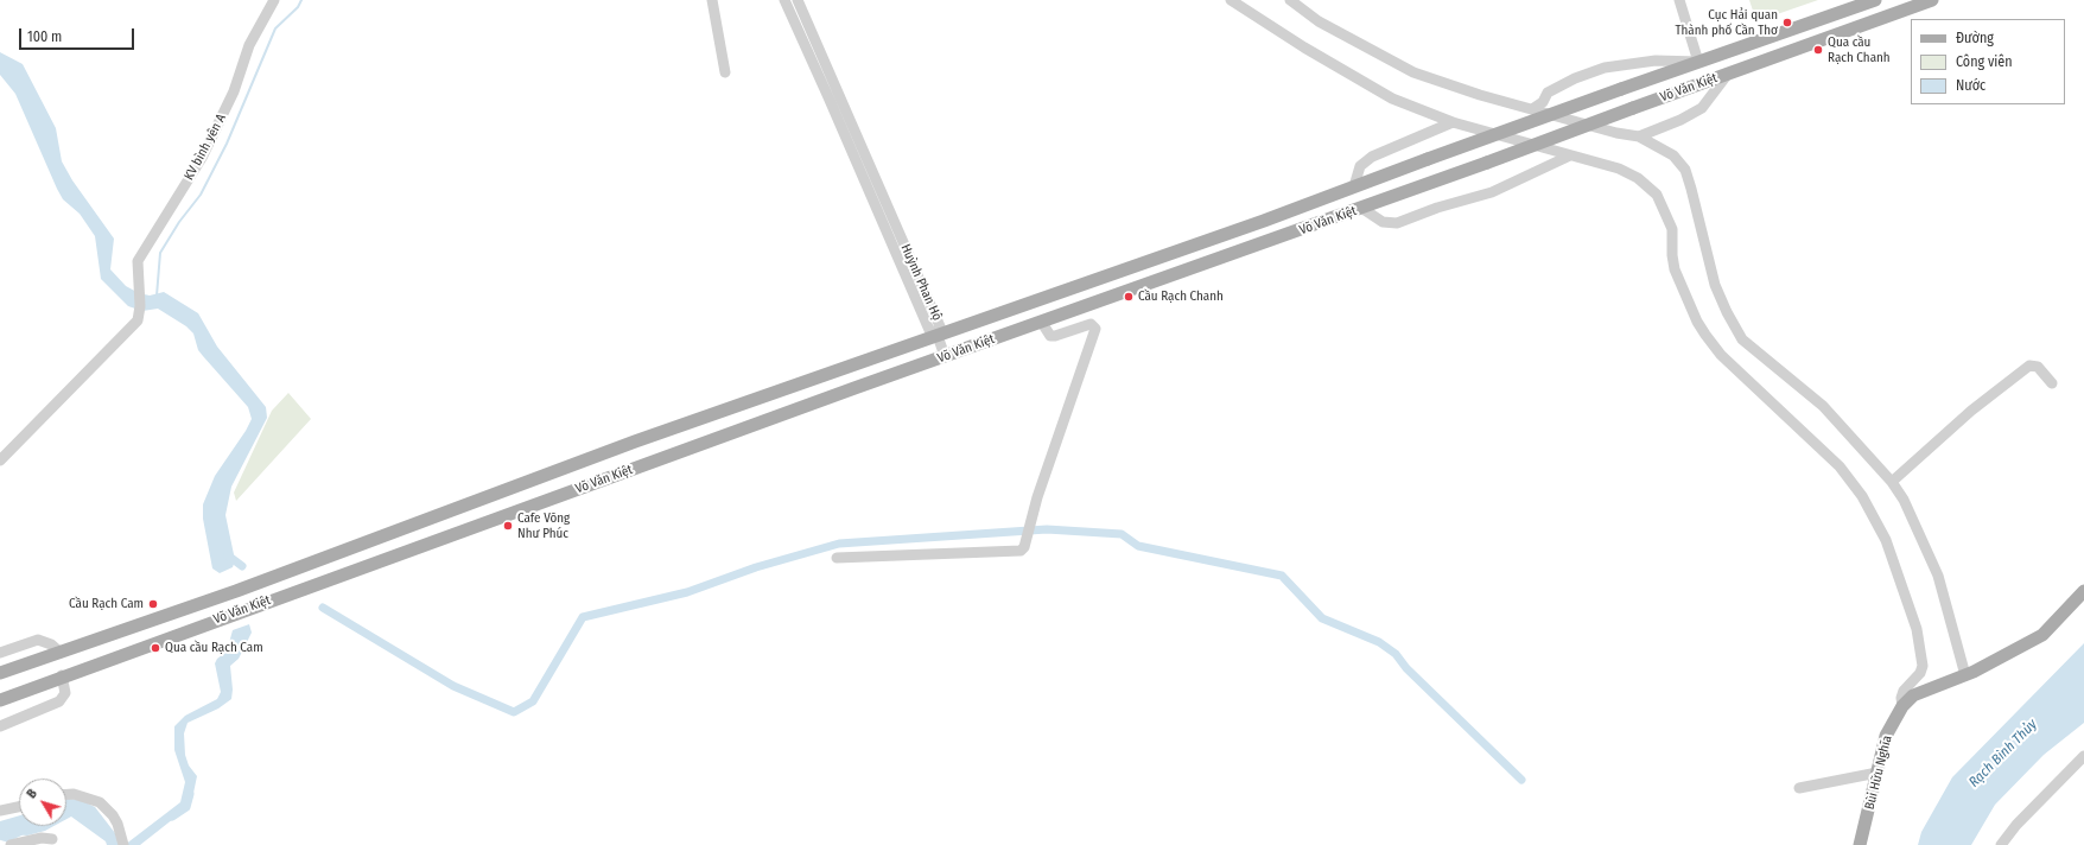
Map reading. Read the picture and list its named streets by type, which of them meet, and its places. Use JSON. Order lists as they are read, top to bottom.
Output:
{
  "streets": {
    "main road": ["Võ Văn Kiệt", "Bùi Hữu Nghĩa"],
    "street": ["KV bình yên A", "Huỳnh Phan Hộ"]
  },
  "crossings": [
    ["Võ Văn Kiệt", "Huỳnh Phan Hộ"]
  ],
  "water": ["Rạch Bình Thủy"],
  "places": [
    "Cục Hải quan Thành phố Cần Thơ",
    "Qua cầu Rạch Chanh",
    "Cầu Rạch Chanh",
    "Cafe Võng Như Phúc",
    "Cầu Rạch Cam",
    "Qua cầu Rạch Cam"
  ],
  "legend": ["Đường", "Công viên", "Nước"],
  "scale_bar": "100 m",
  "north": "top left"
}
